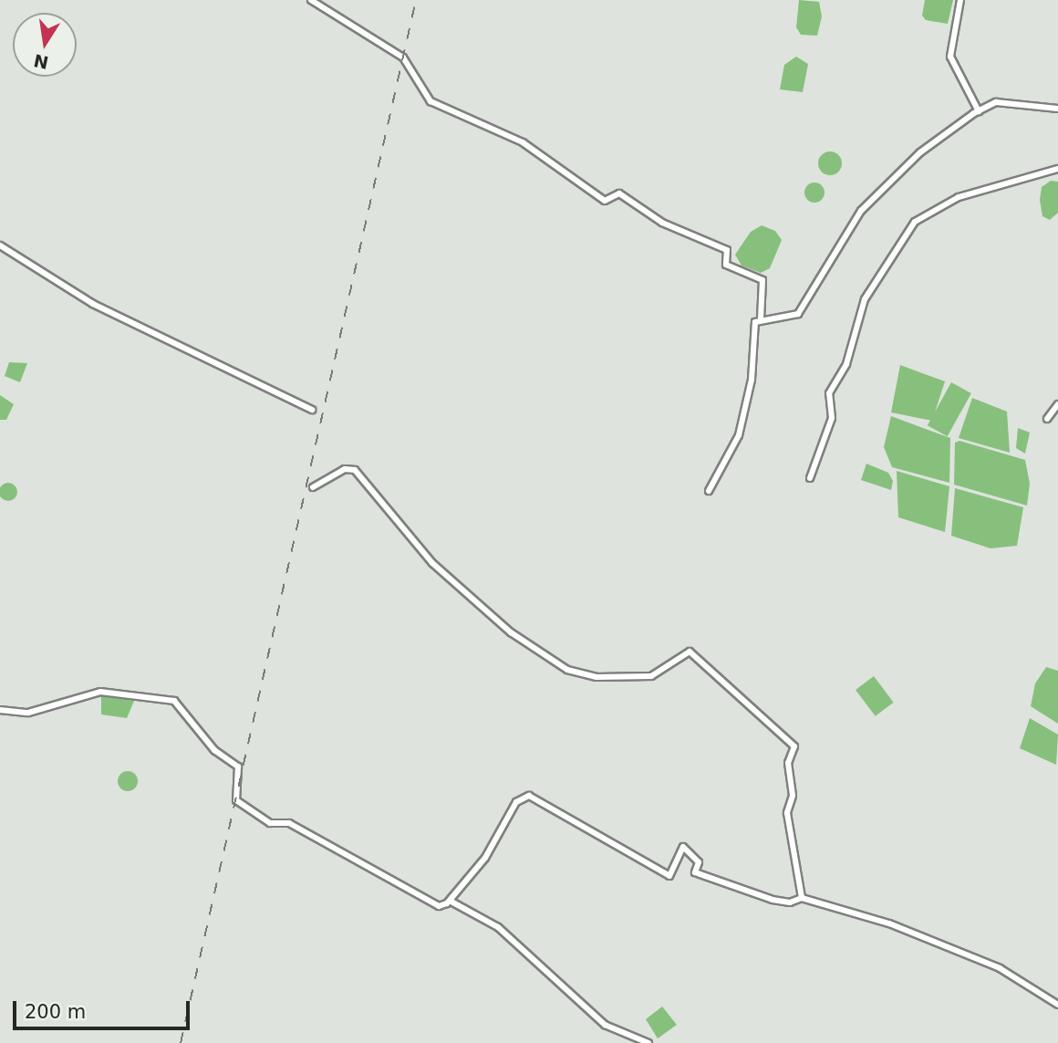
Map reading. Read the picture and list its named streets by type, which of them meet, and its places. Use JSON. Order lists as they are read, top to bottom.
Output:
{
  "scale_bar": "200 m",
  "north": "bottom"
}
